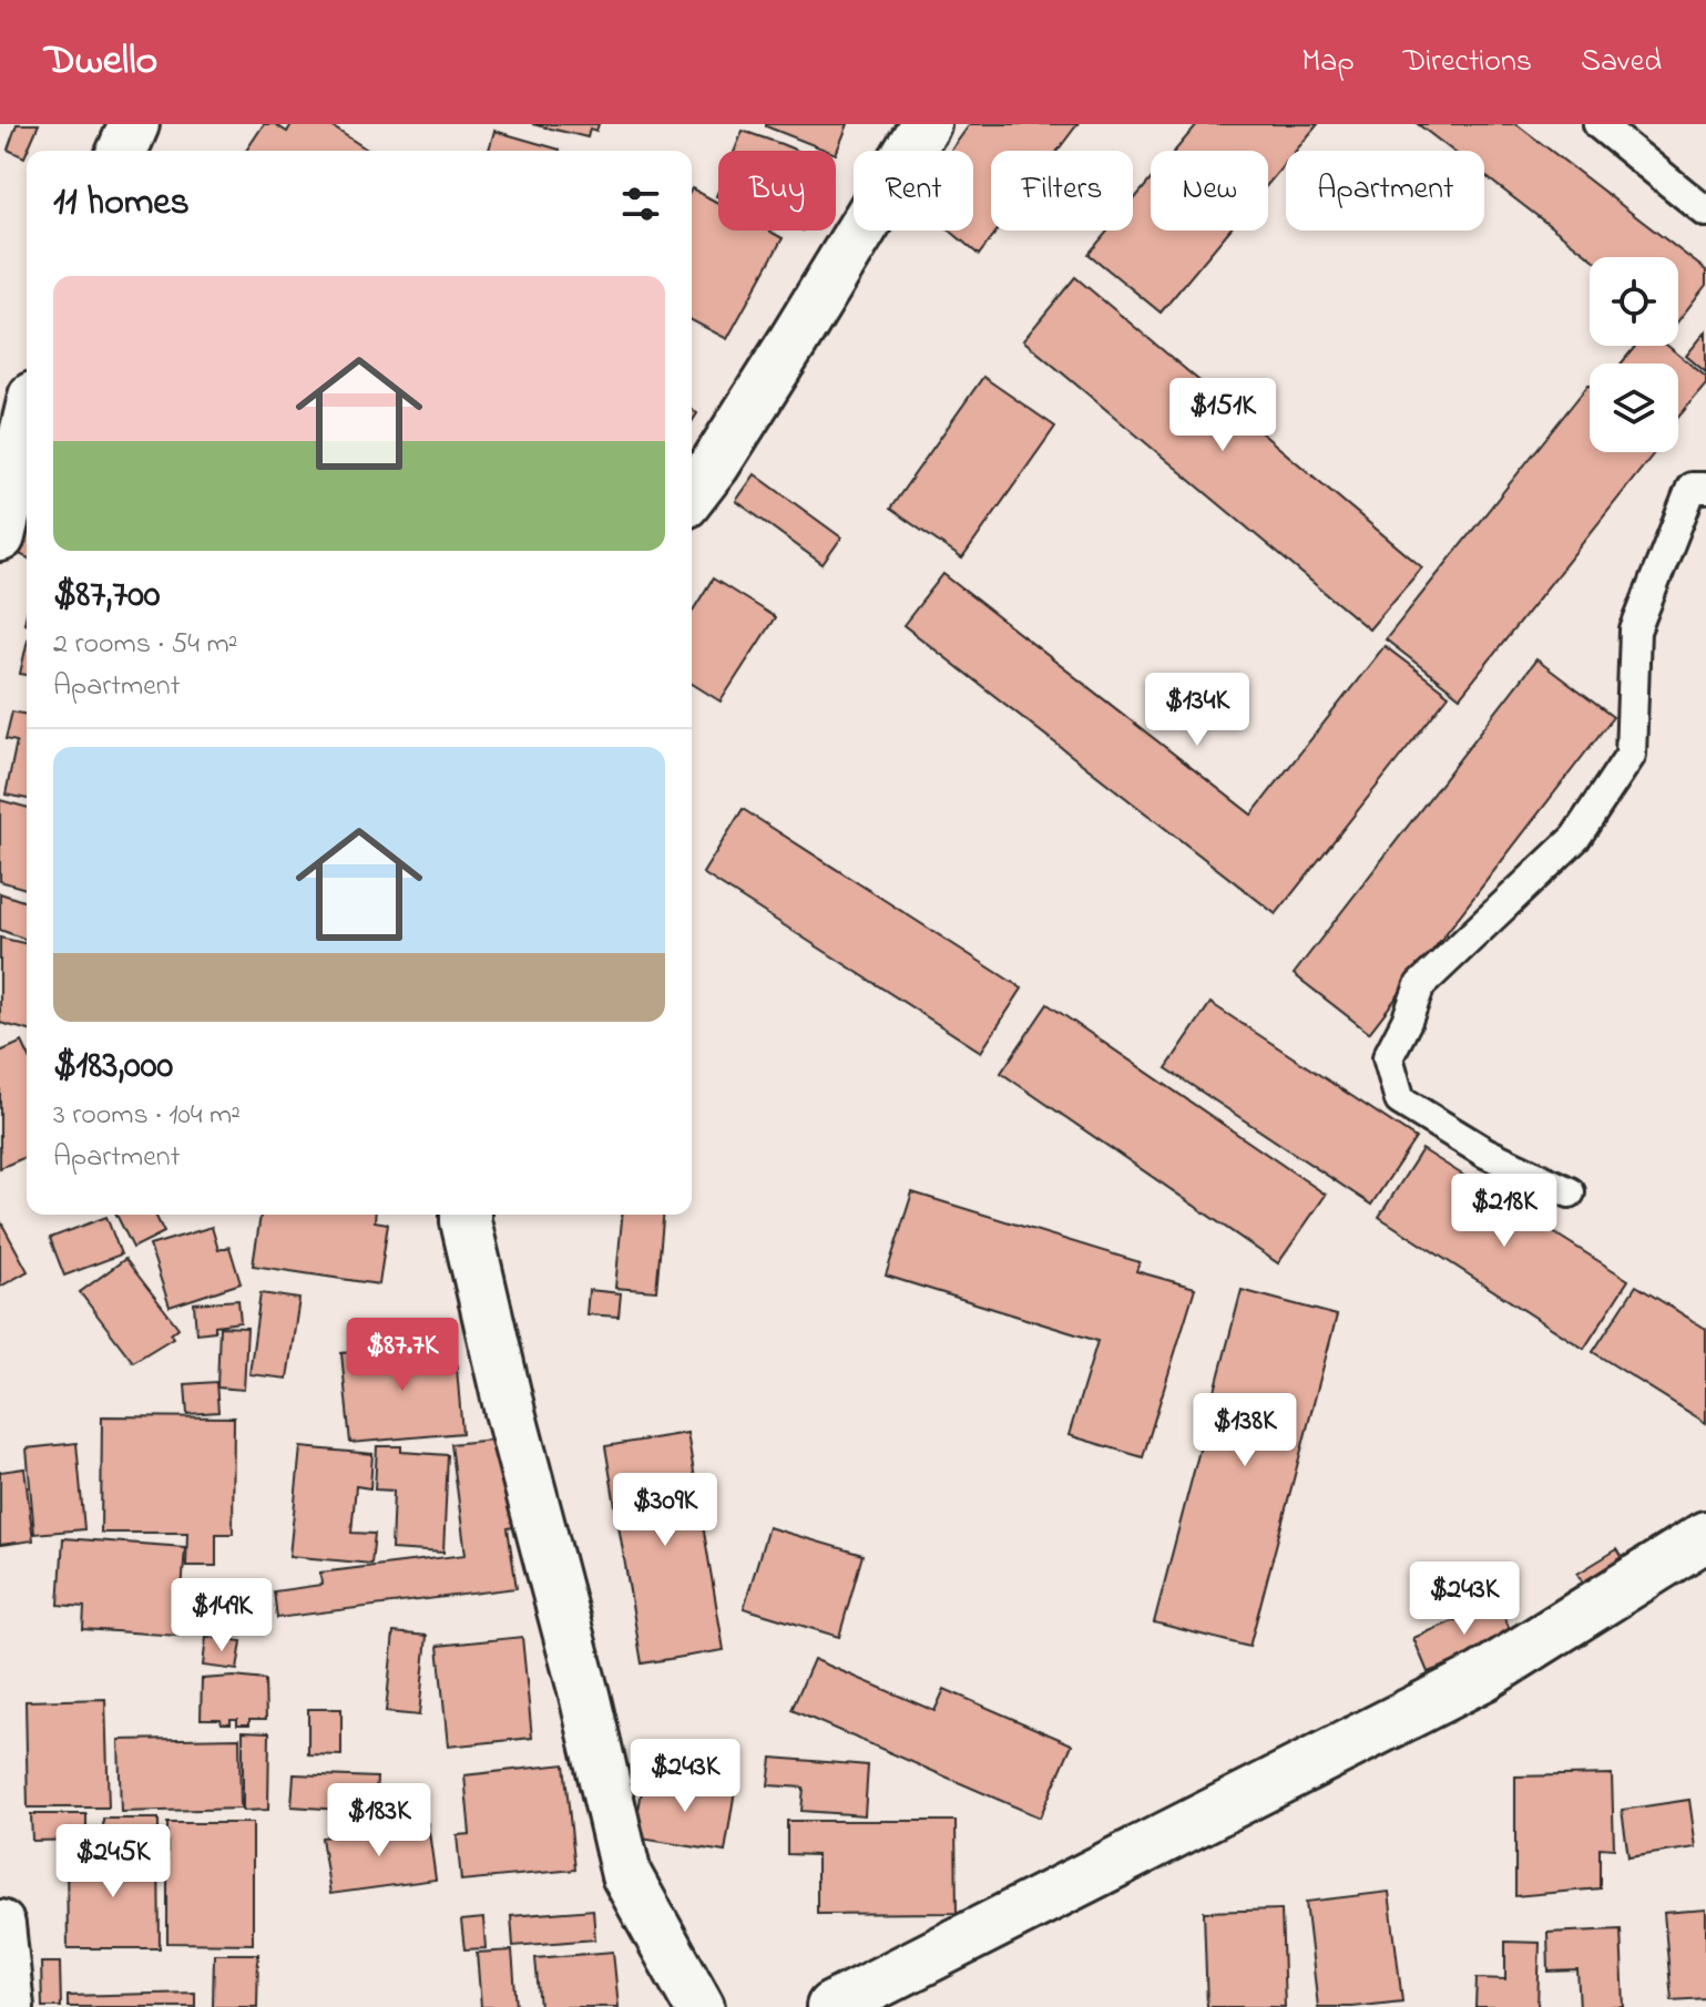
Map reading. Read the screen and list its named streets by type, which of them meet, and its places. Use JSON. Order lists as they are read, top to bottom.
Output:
{
  "page": {
    "header": "Dwello",
    "nav": ["Map", "Directions", "Saved"],
    "chip": [
      "Buy",
      "Rent",
      "Filters",
      "New",
      "Apartment"
    ],
    "heading": "11 homes",
    "list": [
      {
        "name": "$87,700",
        "note": "2 rooms · 54 m² · Apartment"
      },
      {
        "name": "$183,000",
        "note": "3 rooms · 104 m² · Apartment"
      }
    ],
    "price": [
      "$151K",
      "$134K",
      "$218K",
      "$87.7K",
      "$138K",
      "$309K",
      "$243K",
      "$149K",
      "$243K",
      "$183K",
      "$245K"
    ]
  }
}
